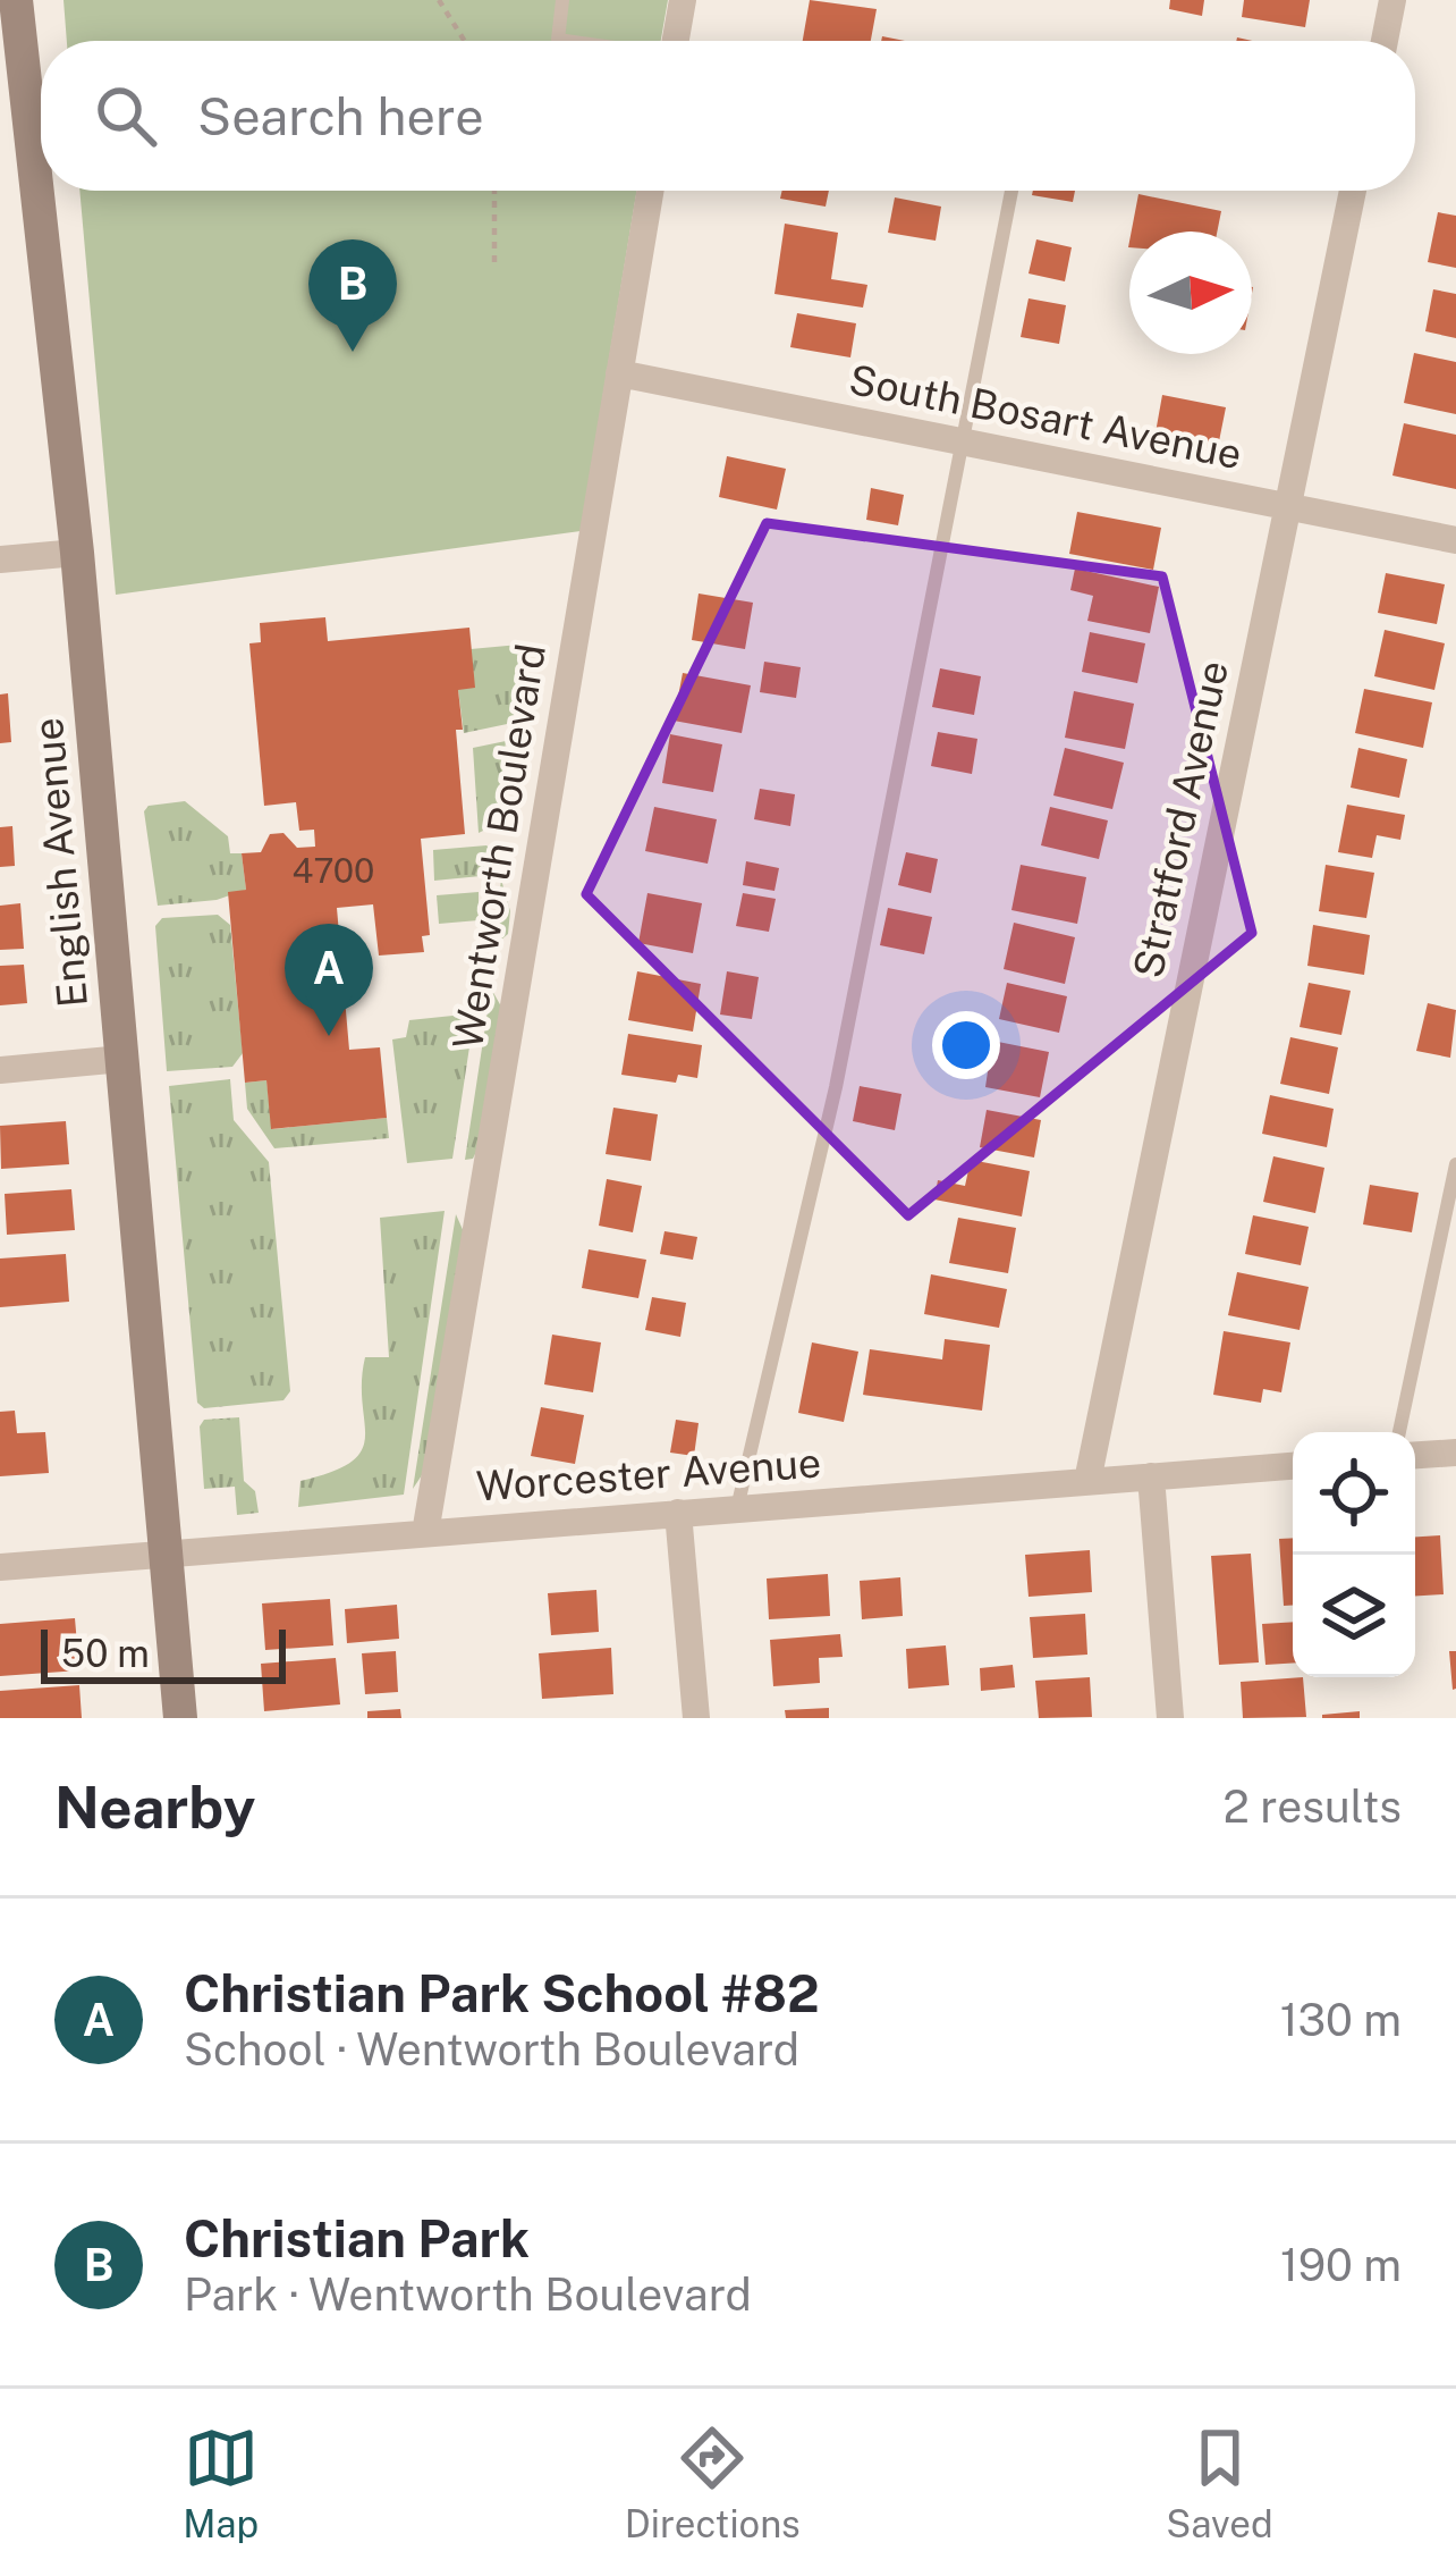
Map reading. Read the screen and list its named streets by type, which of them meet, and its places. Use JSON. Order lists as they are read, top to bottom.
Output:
{
  "streets": {
    "main road": ["English Avenue"],
    "street": [
      "South Bosart Avenue",
      "Stratford Avenue",
      "Wentworth Boulevard",
      "Worcester Avenue"
    ]
  },
  "crossings": [
    ["South Bosart Avenue", "Stratford Avenue"],
    ["South Bosart Avenue", "Wentworth Boulevard"],
    ["Stratford Avenue", "Worcester Avenue"],
    ["Wentworth Boulevard", "Worcester Avenue"],
    ["English Avenue", "Worcester Avenue"]
  ],
  "house_numbers": ["4700"],
  "scale_bar": "50 m",
  "north": "right",
  "page": {
    "search": "Search here",
    "pins": ["B", "A"],
    "scale": "50 m",
    "heading": ["Nearby", "2 results"],
    "list": [
      {
        "mark": "A",
        "name": "Christian Park School #82",
        "note": "School · Wentworth Boulevard",
        "value": "130 m"
      },
      {
        "mark": "B",
        "name": "Christian Park",
        "note": "Park · Wentworth Boulevard",
        "value": "190 m"
      }
    ],
    "nav": ["Map", "Directions", "Saved"]
  }
}
